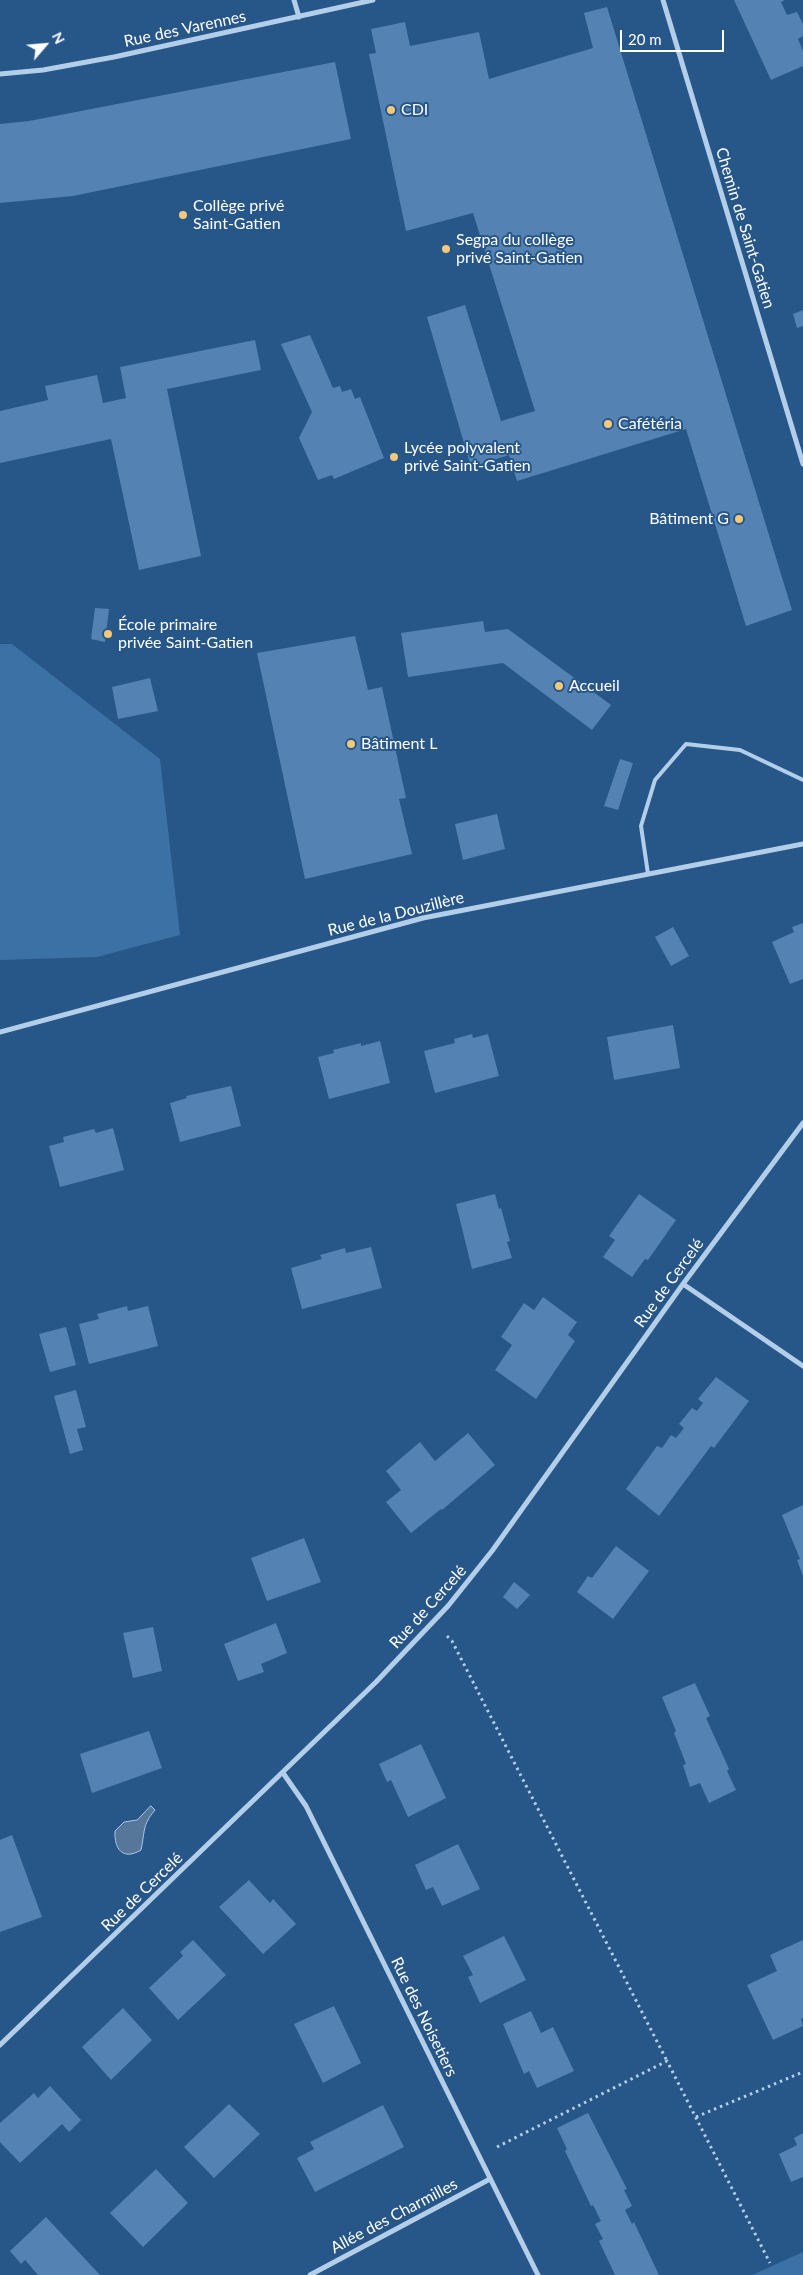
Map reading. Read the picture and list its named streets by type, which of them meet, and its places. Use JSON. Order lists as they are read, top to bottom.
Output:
{
  "streets": {
    "street": [
      "Rue des Varennes",
      "Chemin de Saint-Gatien",
      "Rue de la Douzillère",
      "Rue de Cercelé",
      "Rue des Noisetiers",
      "Allée des Charmilles"
    ]
  },
  "crossings": [
    ["Rue de Cercelé", "Rue des Noisetiers"],
    ["Rue des Noisetiers", "Allée des Charmilles"]
  ],
  "places": [
    "CDI",
    "Collège privé Saint-Gatien",
    "Segpa du collège privé Saint-Gatien",
    "Cafétéria",
    "Lycée polyvalent privé Saint-Gatien",
    "Bâtiment G",
    "École primaire privée Saint-Gatien",
    "Accueil",
    "Bâtiment L"
  ],
  "scale_bar": "20 m",
  "north": "top right"
}
